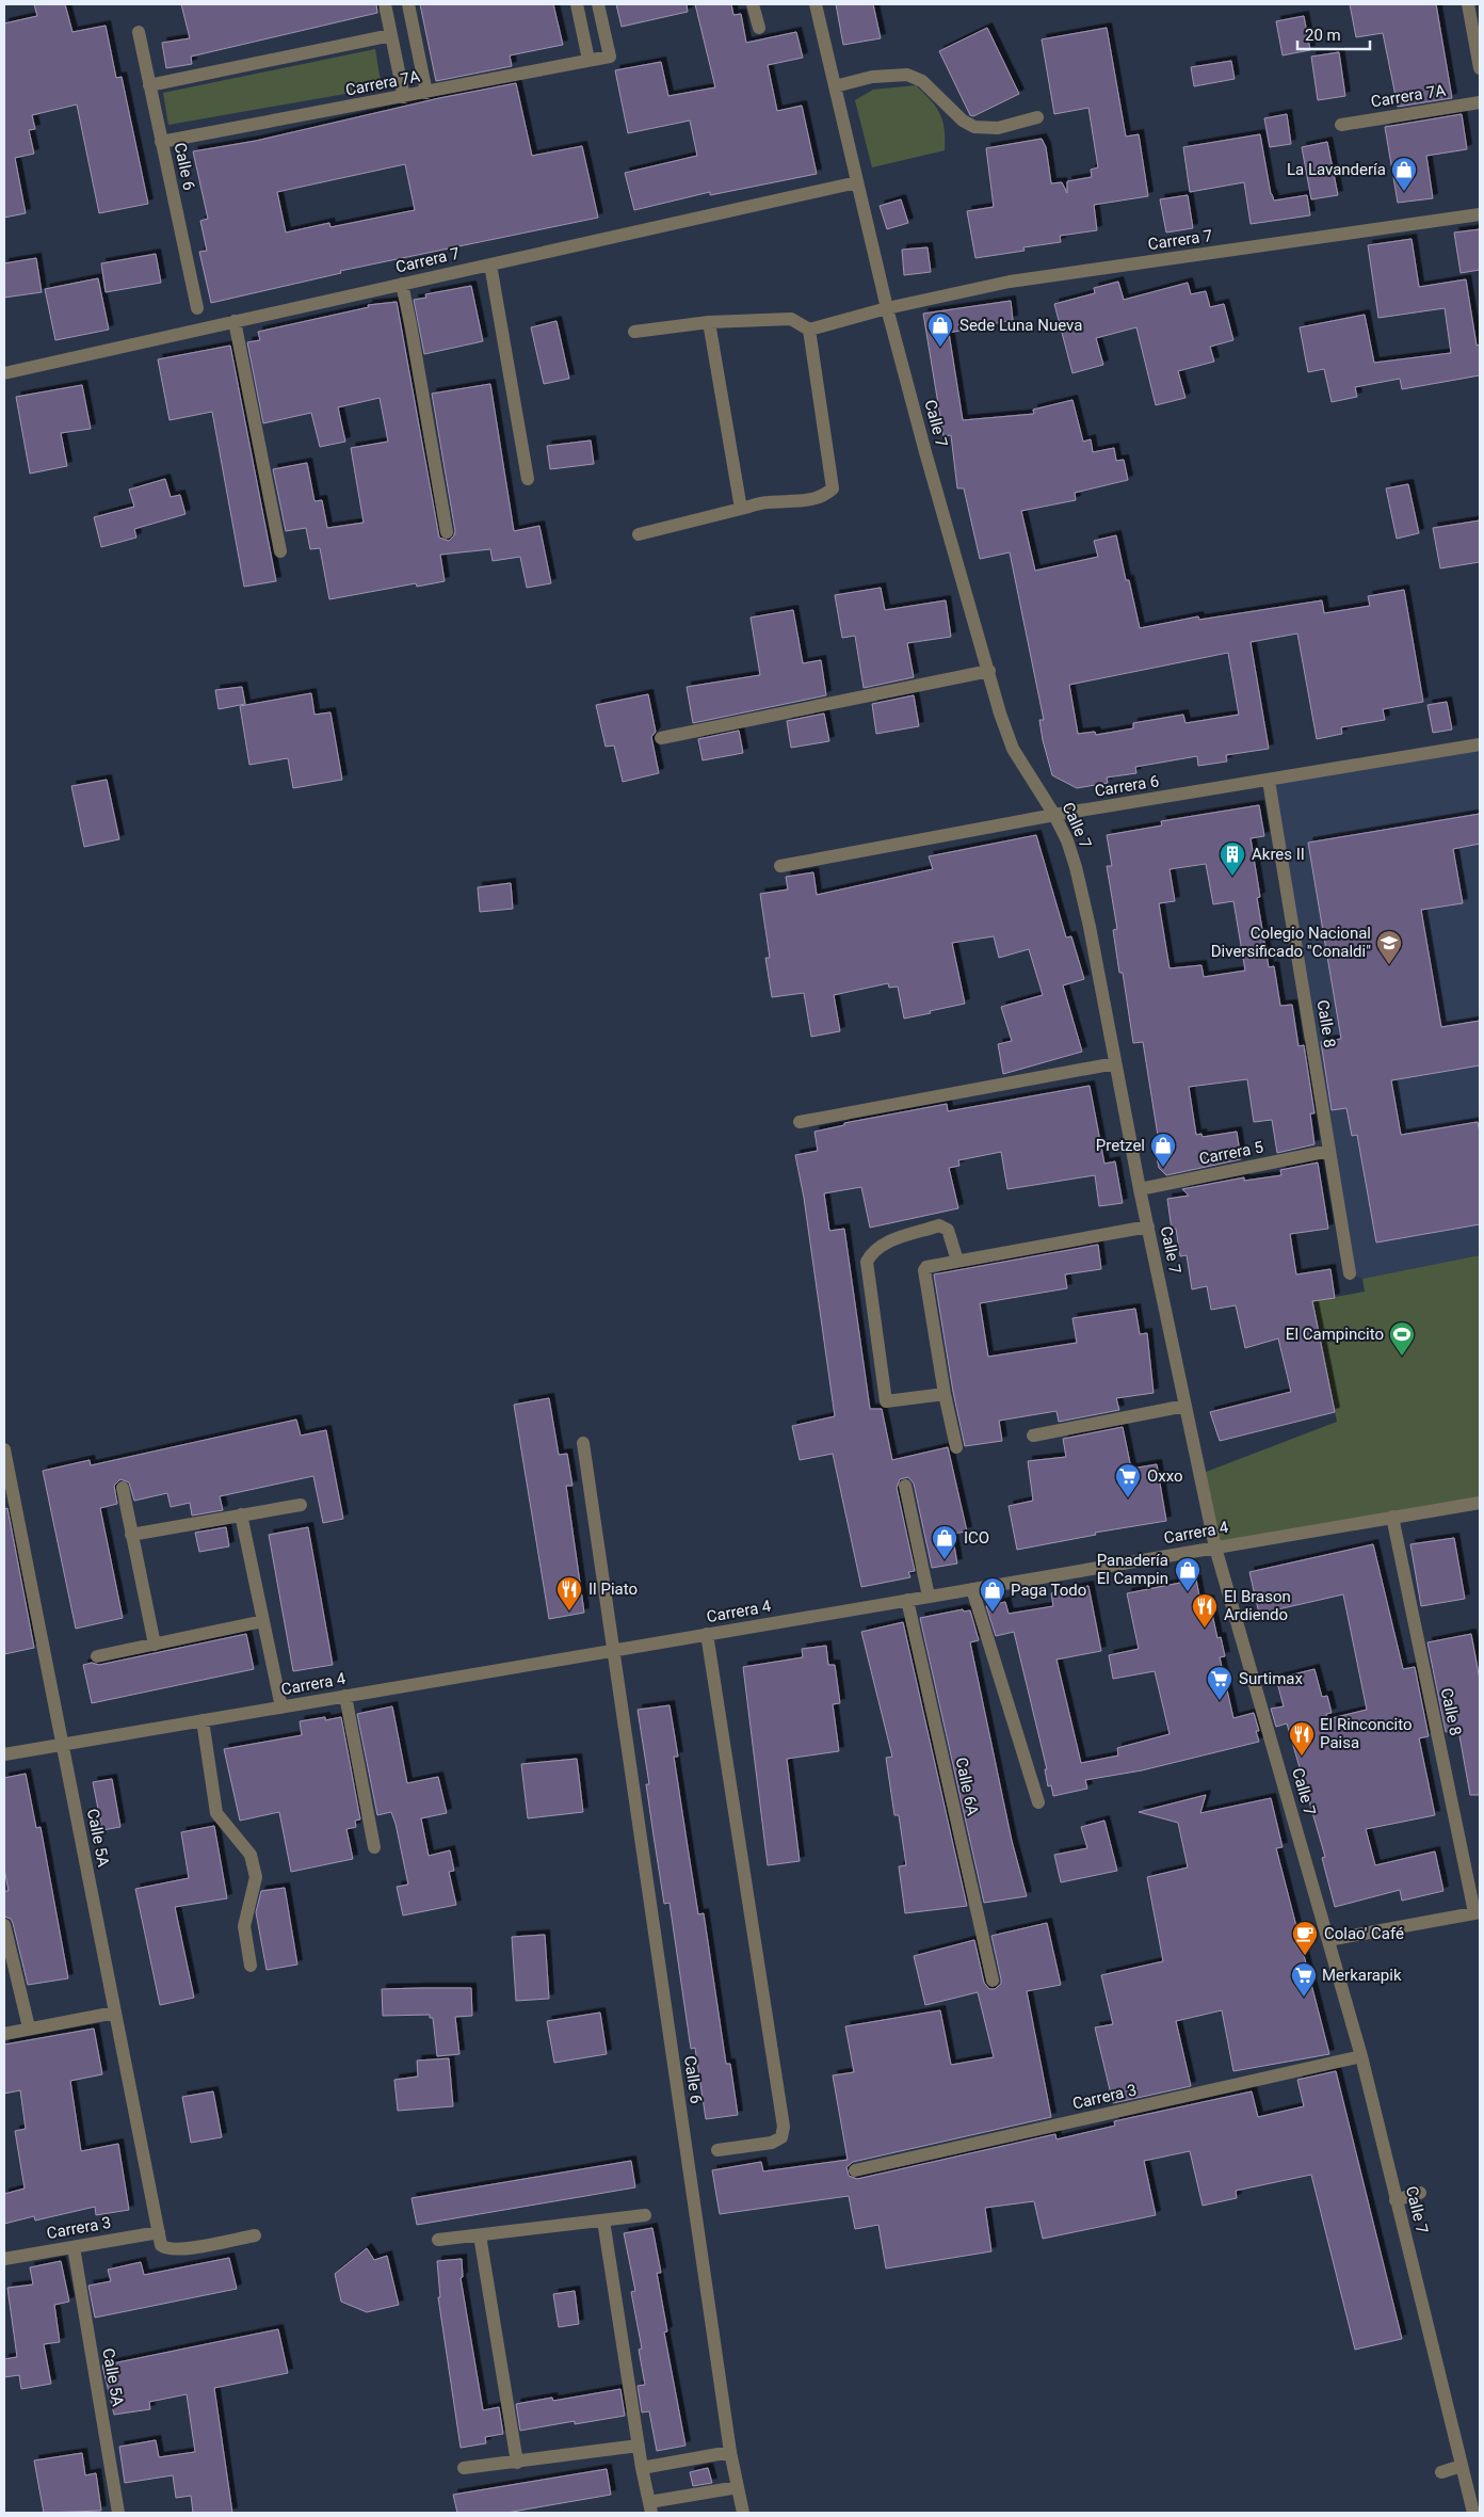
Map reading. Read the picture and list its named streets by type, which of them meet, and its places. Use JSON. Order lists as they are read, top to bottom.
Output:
{
  "streets": {
    "street": [
      "Carrera 7A",
      "Calle 6",
      "Carrera 7",
      "Calle 7",
      "Carrera 6",
      "Calle 8",
      "Carrera 5",
      "Carrera 4",
      "Calle 6A",
      "Calle 5A",
      "Carrera 3"
    ]
  },
  "crossings": [
    ["Carrera 7A", "Calle 6"],
    ["Calle 6", "Carrera 4"],
    ["Carrera 7", "Calle 7"],
    ["Calle 7", "Carrera 6"],
    ["Calle 7", "Carrera 5"],
    ["Calle 7", "Carrera 4"],
    ["Calle 7", "Carrera 3"],
    ["Carrera 6", "Calle 8"],
    ["Calle 8", "Carrera 5"],
    ["Calle 8", "Carrera 4"],
    ["Carrera 4", "Calle 6A"],
    ["Carrera 4", "Calle 5A"],
    ["Calle 5A", "Carrera 3"]
  ],
  "places": {
    "shop": [
      "La Lavandería",
      "Sede Luna Nueva",
      "Pretzel",
      "ICO",
      "Panadería El Campin",
      "Paga Todo"
    ],
    "building": ["Akres II"],
    "school or university": ["Colegio Nacional Diversificado \"Conaldi\""],
    "sports": ["El Campincito"],
    "supermarket": ["Oxxo", "Surtimax", "Merkarapik"],
    "restaurant": ["Il Piato", "El Brason Ardiendo", "El Rinconcito Paisa"],
    "cafe": ["Colao' Café"]
  },
  "scale_bar": "20 m"
}
